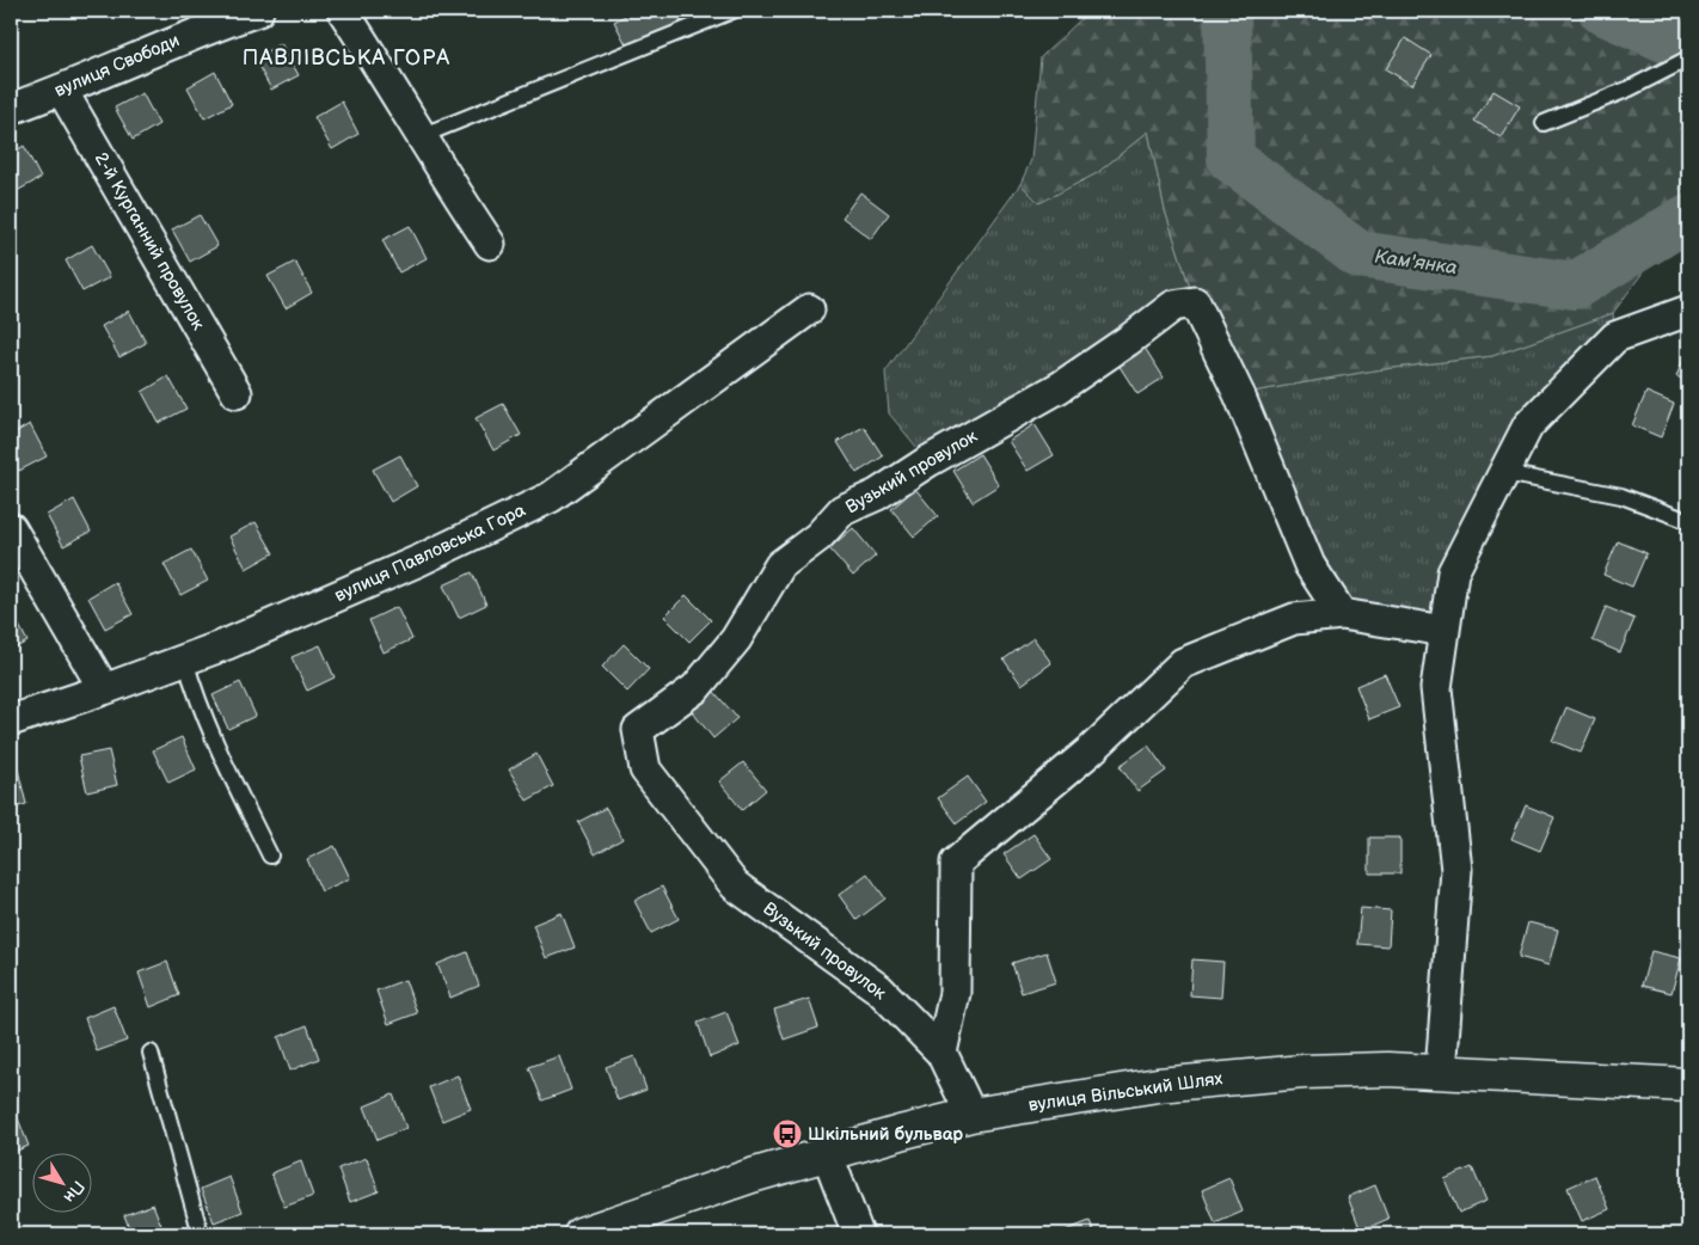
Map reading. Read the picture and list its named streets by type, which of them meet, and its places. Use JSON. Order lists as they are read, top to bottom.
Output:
{
  "streets": {
    "street": [
      "вулиця Свободи",
      "2-й Курганний провулок",
      "Вузький провулок",
      "вулиця Павловська Гора",
      "вулиця Вільський Шлях"
    ]
  },
  "crossings": [
    ["вулиця Свободи", "2-й Курганний провулок"],
    ["Вузький провулок", "вулиця Вільський Шлях"]
  ],
  "districts": ["ПАВЛІВСЬКА ГОРА"],
  "water": ["Кам'янка"],
  "places": {
    "bus stop": ["Шкільний бульвар"]
  },
  "north": "bottom right"
}
